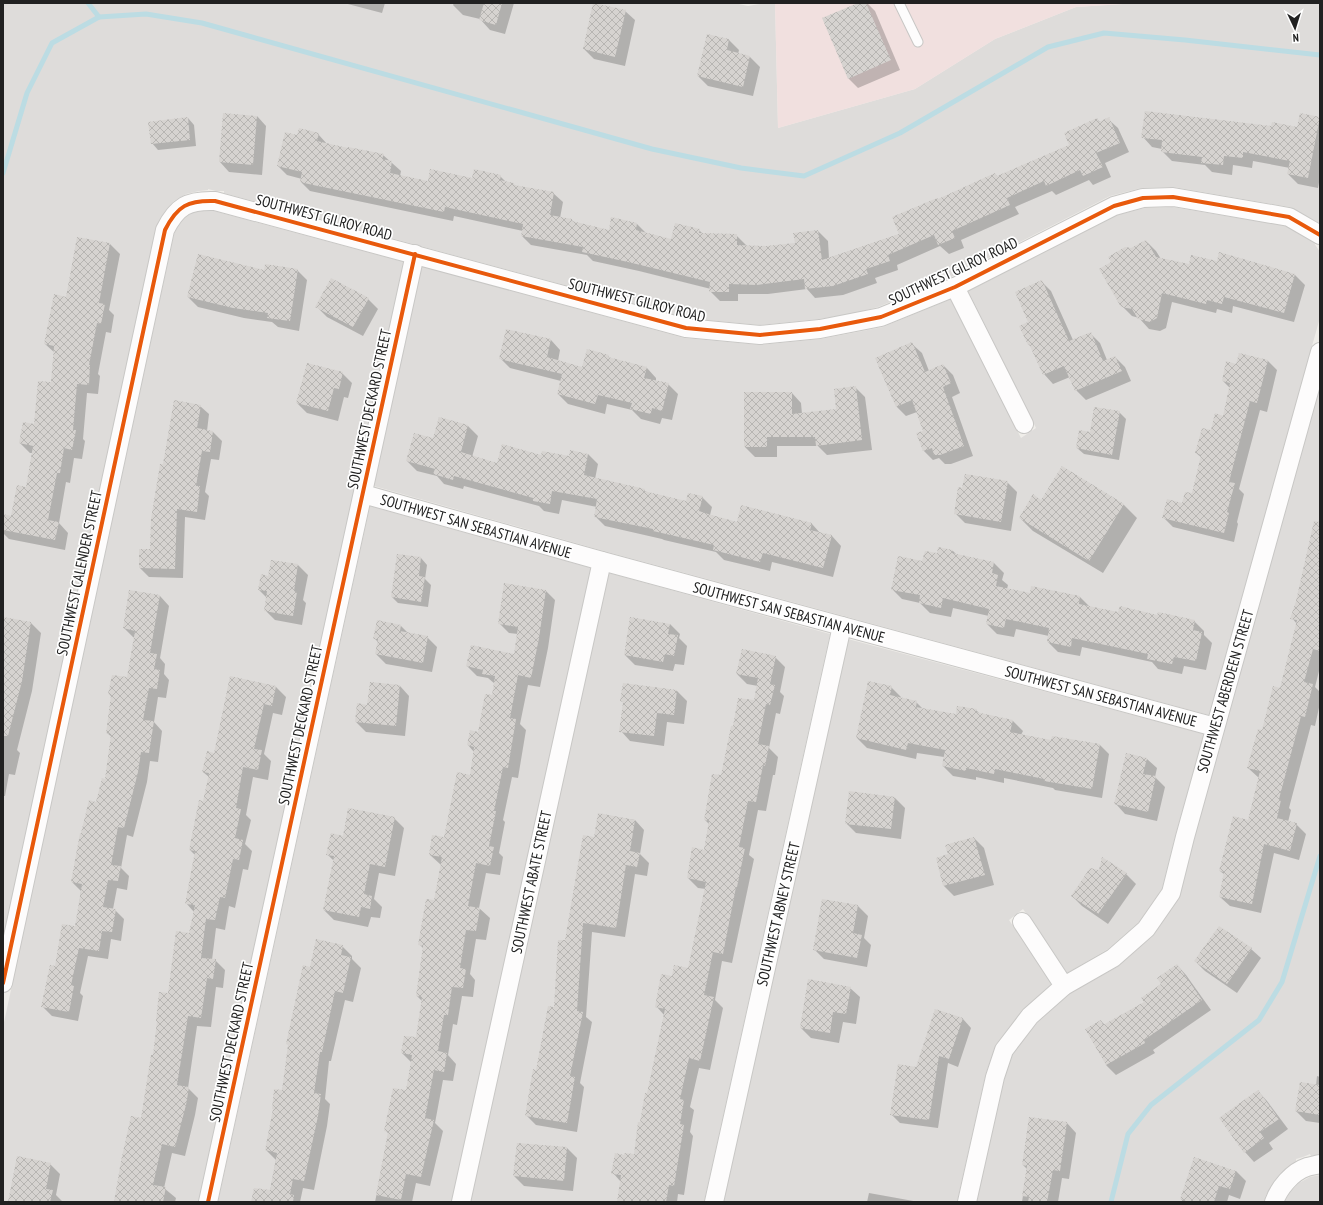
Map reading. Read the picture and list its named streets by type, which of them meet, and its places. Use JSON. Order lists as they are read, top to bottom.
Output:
{
  "streets": {
    "street": [
      "SOUTHWEST GILROY ROAD",
      "SOUTHWEST DECKARD STREET",
      "SOUTHWEST SAN SEBASTIAN AVENUE",
      "SOUTHWEST CALENDER STREET",
      "SOUTHWEST ABERDEEN STREET",
      "SOUTHWEST ABATE STREET",
      "SOUTHWEST ABNEY STREET"
    ]
  },
  "crossings": [
    ["SOUTHWEST GILROY ROAD", "SOUTHWEST DECKARD STREET"],
    ["SOUTHWEST GILROY ROAD", "SOUTHWEST CALENDER STREET"],
    ["SOUTHWEST DECKARD STREET", "SOUTHWEST SAN SEBASTIAN AVENUE"],
    ["SOUTHWEST SAN SEBASTIAN AVENUE", "SOUTHWEST ABERDEEN STREET"],
    ["SOUTHWEST SAN SEBASTIAN AVENUE", "SOUTHWEST ABATE STREET"],
    ["SOUTHWEST SAN SEBASTIAN AVENUE", "SOUTHWEST ABNEY STREET"]
  ],
  "north": "bottom"
}
